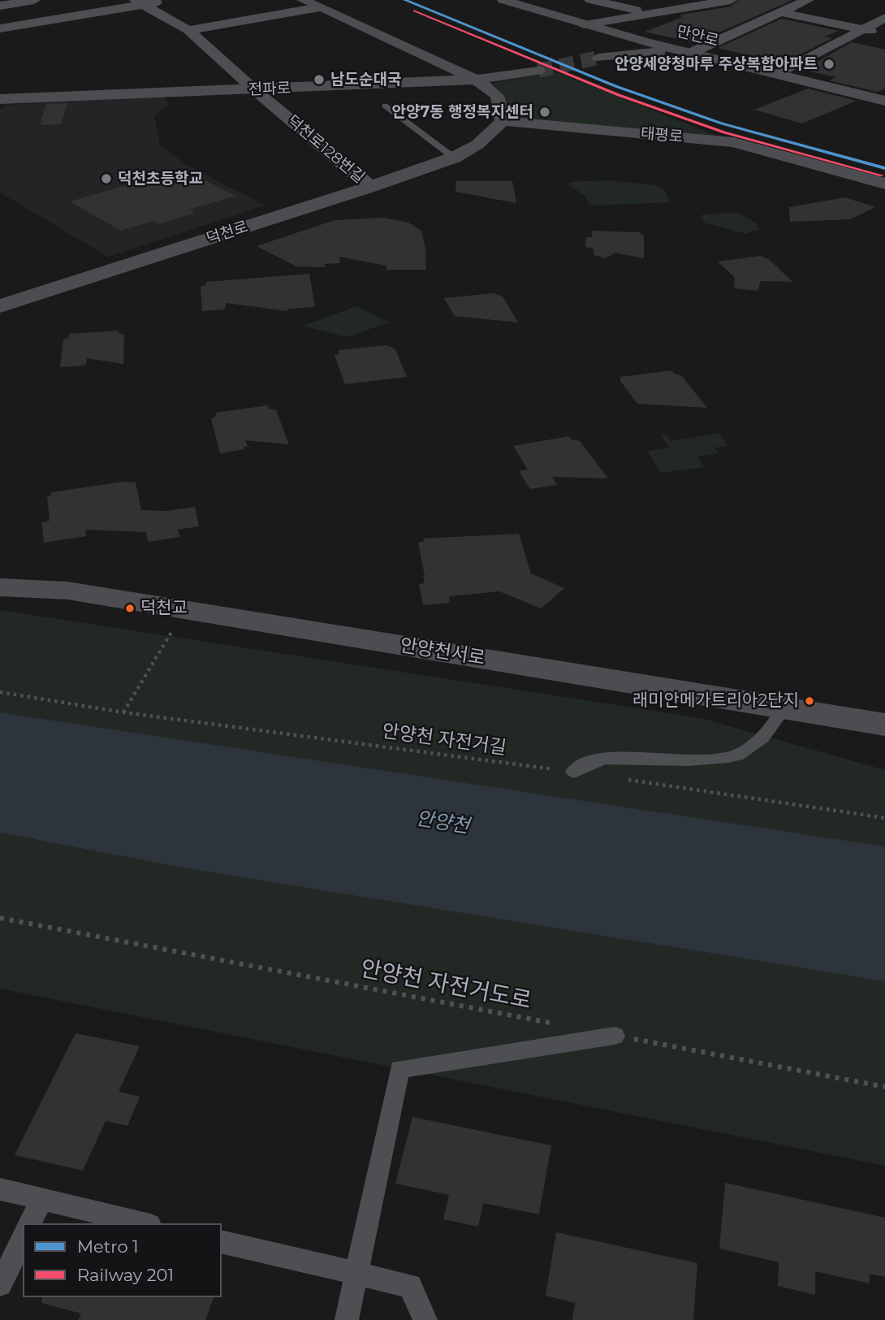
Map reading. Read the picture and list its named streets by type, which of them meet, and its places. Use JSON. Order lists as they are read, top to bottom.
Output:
{
  "streets": {
    "street": [
      "만안로",
      "전파로",
      "태평로",
      "덕천로128번길",
      "덕천로",
      "안양천서로"
    ],
    "path": ["안양천 자전거길", "안양천 자전거도로"]
  },
  "crossings": [
    ["전파로", "덕천로128번길"],
    ["태평로", "덕천로"],
    ["덕천로128번길", "덕천로"]
  ],
  "water": ["안양천"],
  "places": [
    "안양세양청마루 주상복합아파트",
    "남도순대국",
    "안양7동 행정복지센터",
    "덕천초등학교",
    "덕천교",
    "래미안메가트리아2단지"
  ],
  "lines": ["metro line 1", "rail line 201"],
  "legend": ["Metro 1", "Railway 201"]
}
